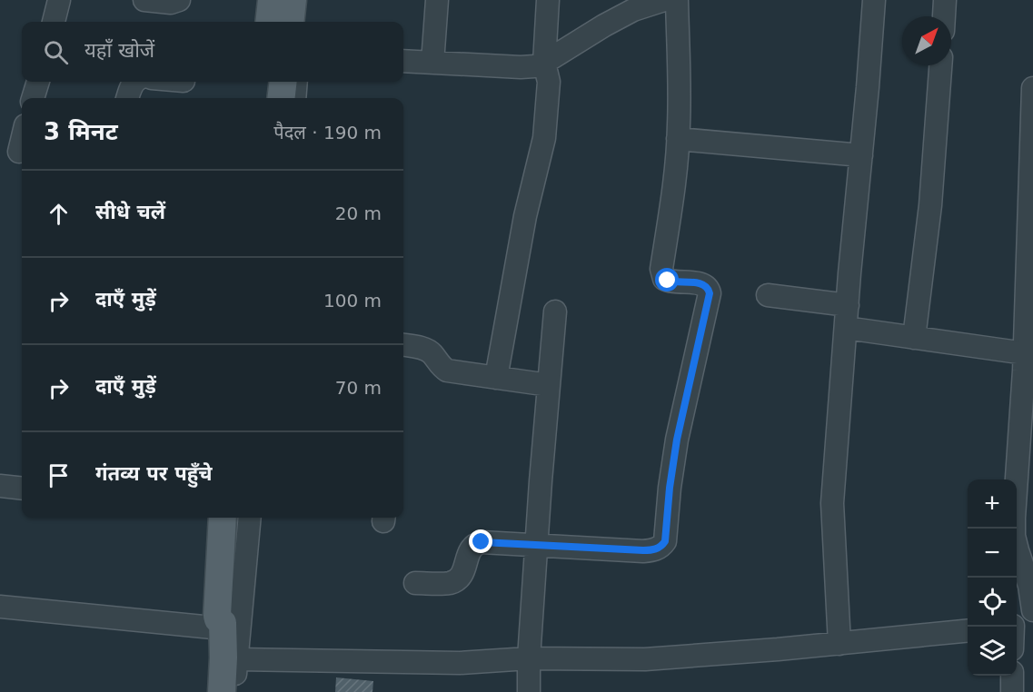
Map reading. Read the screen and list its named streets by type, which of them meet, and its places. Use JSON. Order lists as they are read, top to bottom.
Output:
{
  "north": "top right",
  "page": {
    "search": "यहाँ खोजें",
    "heading": ["3 मिनट", "पैदल · 190 m"],
    "list": [
      ["सीधे चलें", "20 m"],
      ["दाएँ मुड़ें", "100 m"],
      ["दाएँ मुड़ें", "70 m"],
      "गंतव्य पर पहुँचे"
    ],
    "map_buttons": ["+", "−"]
  }
}
